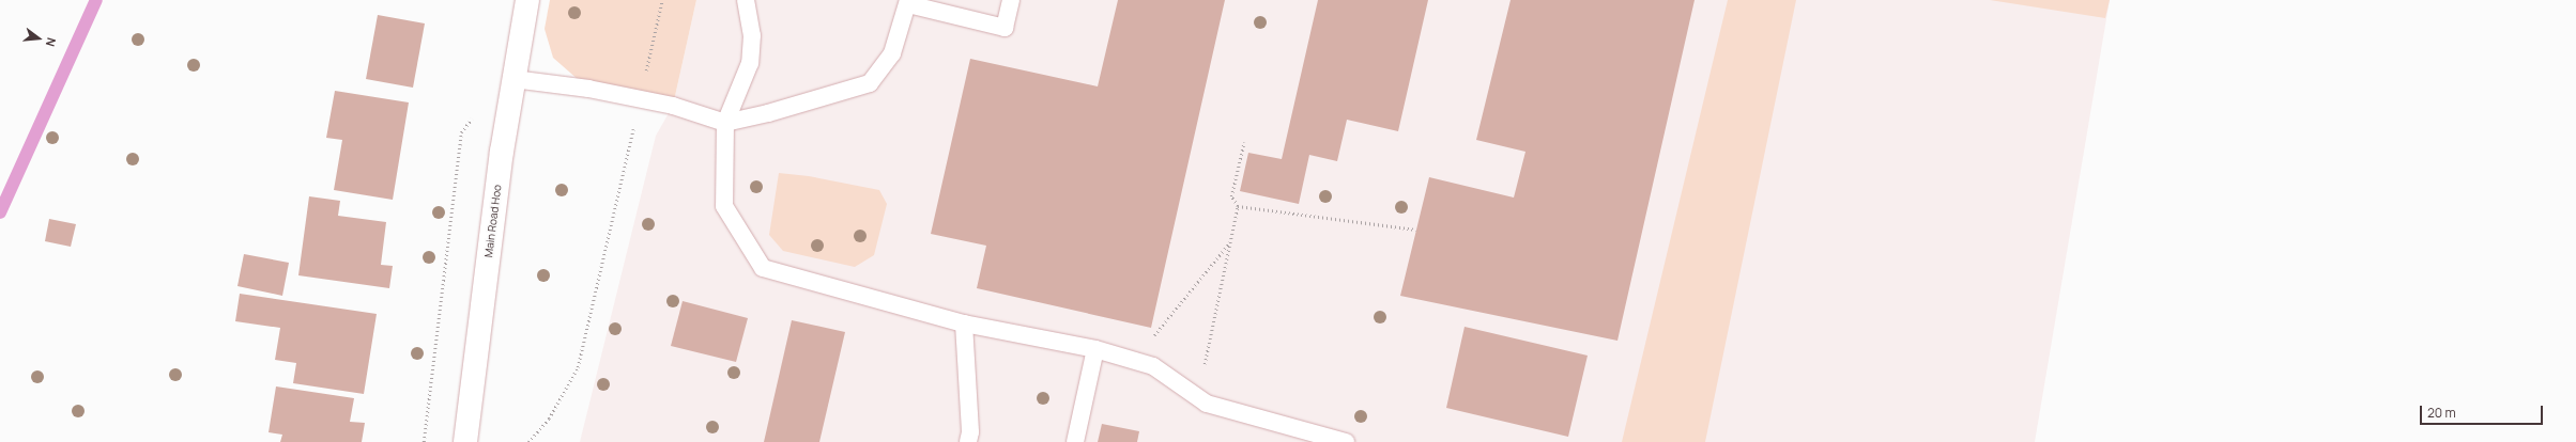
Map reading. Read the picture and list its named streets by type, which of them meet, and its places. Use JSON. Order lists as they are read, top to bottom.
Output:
{
  "streets": {
    "street": ["Main Road Hoo"]
  },
  "scale_bar": "20 m",
  "north": "right"
}
